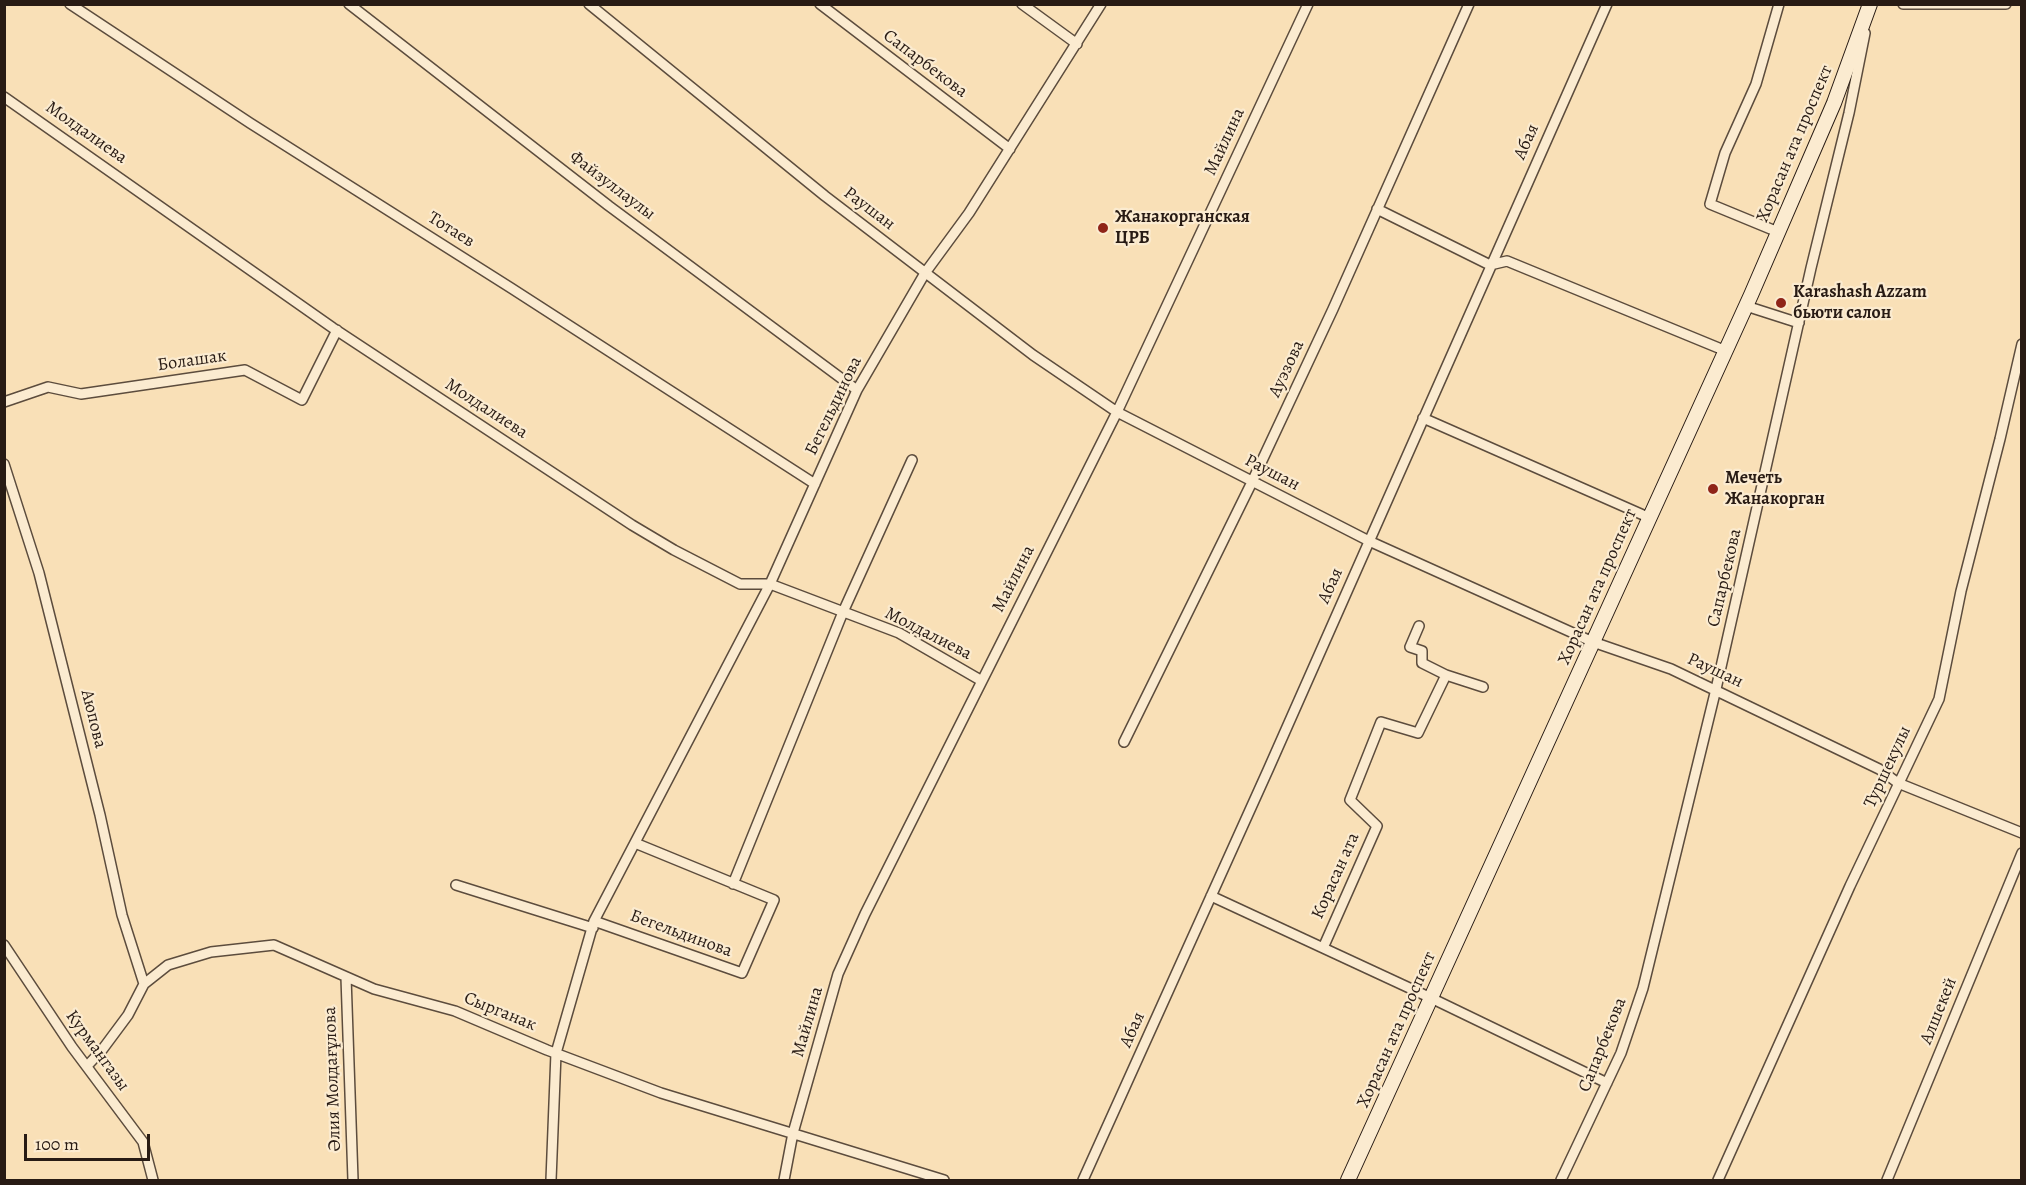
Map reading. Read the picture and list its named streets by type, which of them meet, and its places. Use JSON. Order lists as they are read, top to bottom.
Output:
{
  "streets": {
    "main road": ["Хорасан ата проспект"],
    "street": [
      "Сапарбекова",
      "Молдалиева",
      "Майлина",
      "Абая",
      "Файзуллаулы",
      "Раушан",
      "Тотаев",
      "Болашак",
      "Ауэзова",
      "Бегельдинова",
      "Аюпова",
      "Туршекулы",
      "Корасан ата",
      "Алшекей",
      "Сырганак",
      "Курмангазы",
      "Әлия Молдағұлова"
    ]
  },
  "crossings": [
    ["Сапарбекова", "Хорасан ата проспект"],
    ["Сапарбекова", "Раушан"],
    ["Сапарбекова", "Бегельдинова"],
    ["Молдалиева", "Майлина"],
    ["Молдалиева", "Болашак"],
    ["Молдалиева", "Бегельдинова"],
    ["Майлина", "Раушан"],
    ["Майлина", "Сырганак"],
    ["Абая", "Раушан"],
    ["Хорасан ата проспект", "Раушан"],
    ["Файзуллаулы", "Бегельдинова"],
    ["Раушан", "Ауэзова"],
    ["Раушан", "Бегельдинова"],
    ["Раушан", "Туршекулы"],
    ["Тотаев", "Бегельдинова"],
    ["Бегельдинова", "Сырганак"],
    ["Аюпова", "Сырганак"],
    ["Сырганак", "Курмангазы"],
    ["Сырганак", "Әлия Молдағұлова"]
  ],
  "places": ["Жанакорганская ЦРБ", "Karashash Azzam бьюти салон", "Мечеть Жанакорган"],
  "scale_bar": "100 m"
}
